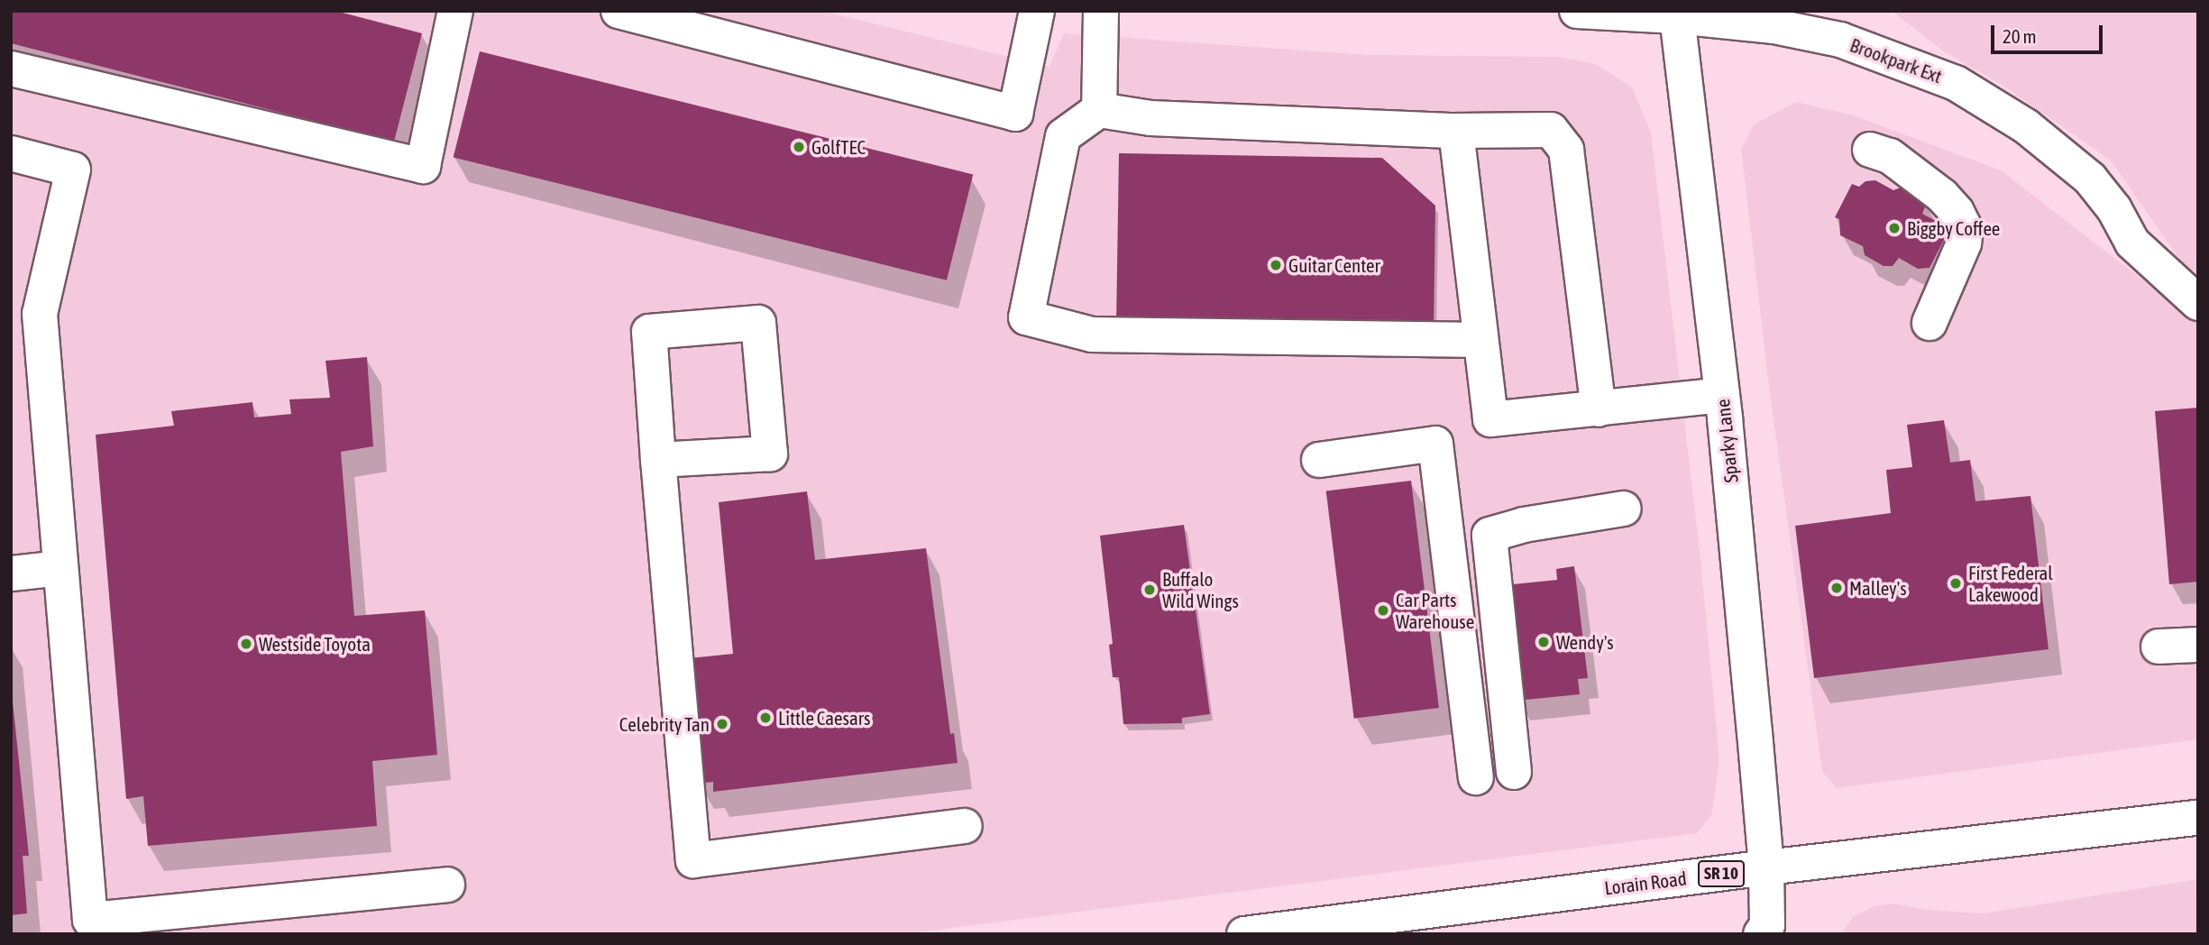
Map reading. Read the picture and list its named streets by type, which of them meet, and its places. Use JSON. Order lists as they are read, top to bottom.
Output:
{
  "streets": {
    "street": [
      "Brookpark Ext",
      "Sparky Lane",
      "SR 10",
      "Lorain Road"
    ]
  },
  "crossings": [
    ["Brookpark Ext", "Sparky Lane"],
    ["Sparky Lane", "Lorain Road"]
  ],
  "places": [
    "GolfTEC",
    "Biggby Coffee",
    "Guitar Center",
    "First Federal Lakewood",
    "Malley's",
    "Buffalo Wild Wings",
    "Car Parts Warehouse",
    "Wendy's",
    "Westside Toyota",
    "Little Caesars",
    "Celebrity Tan"
  ],
  "scale_bar": "20 m"
}
